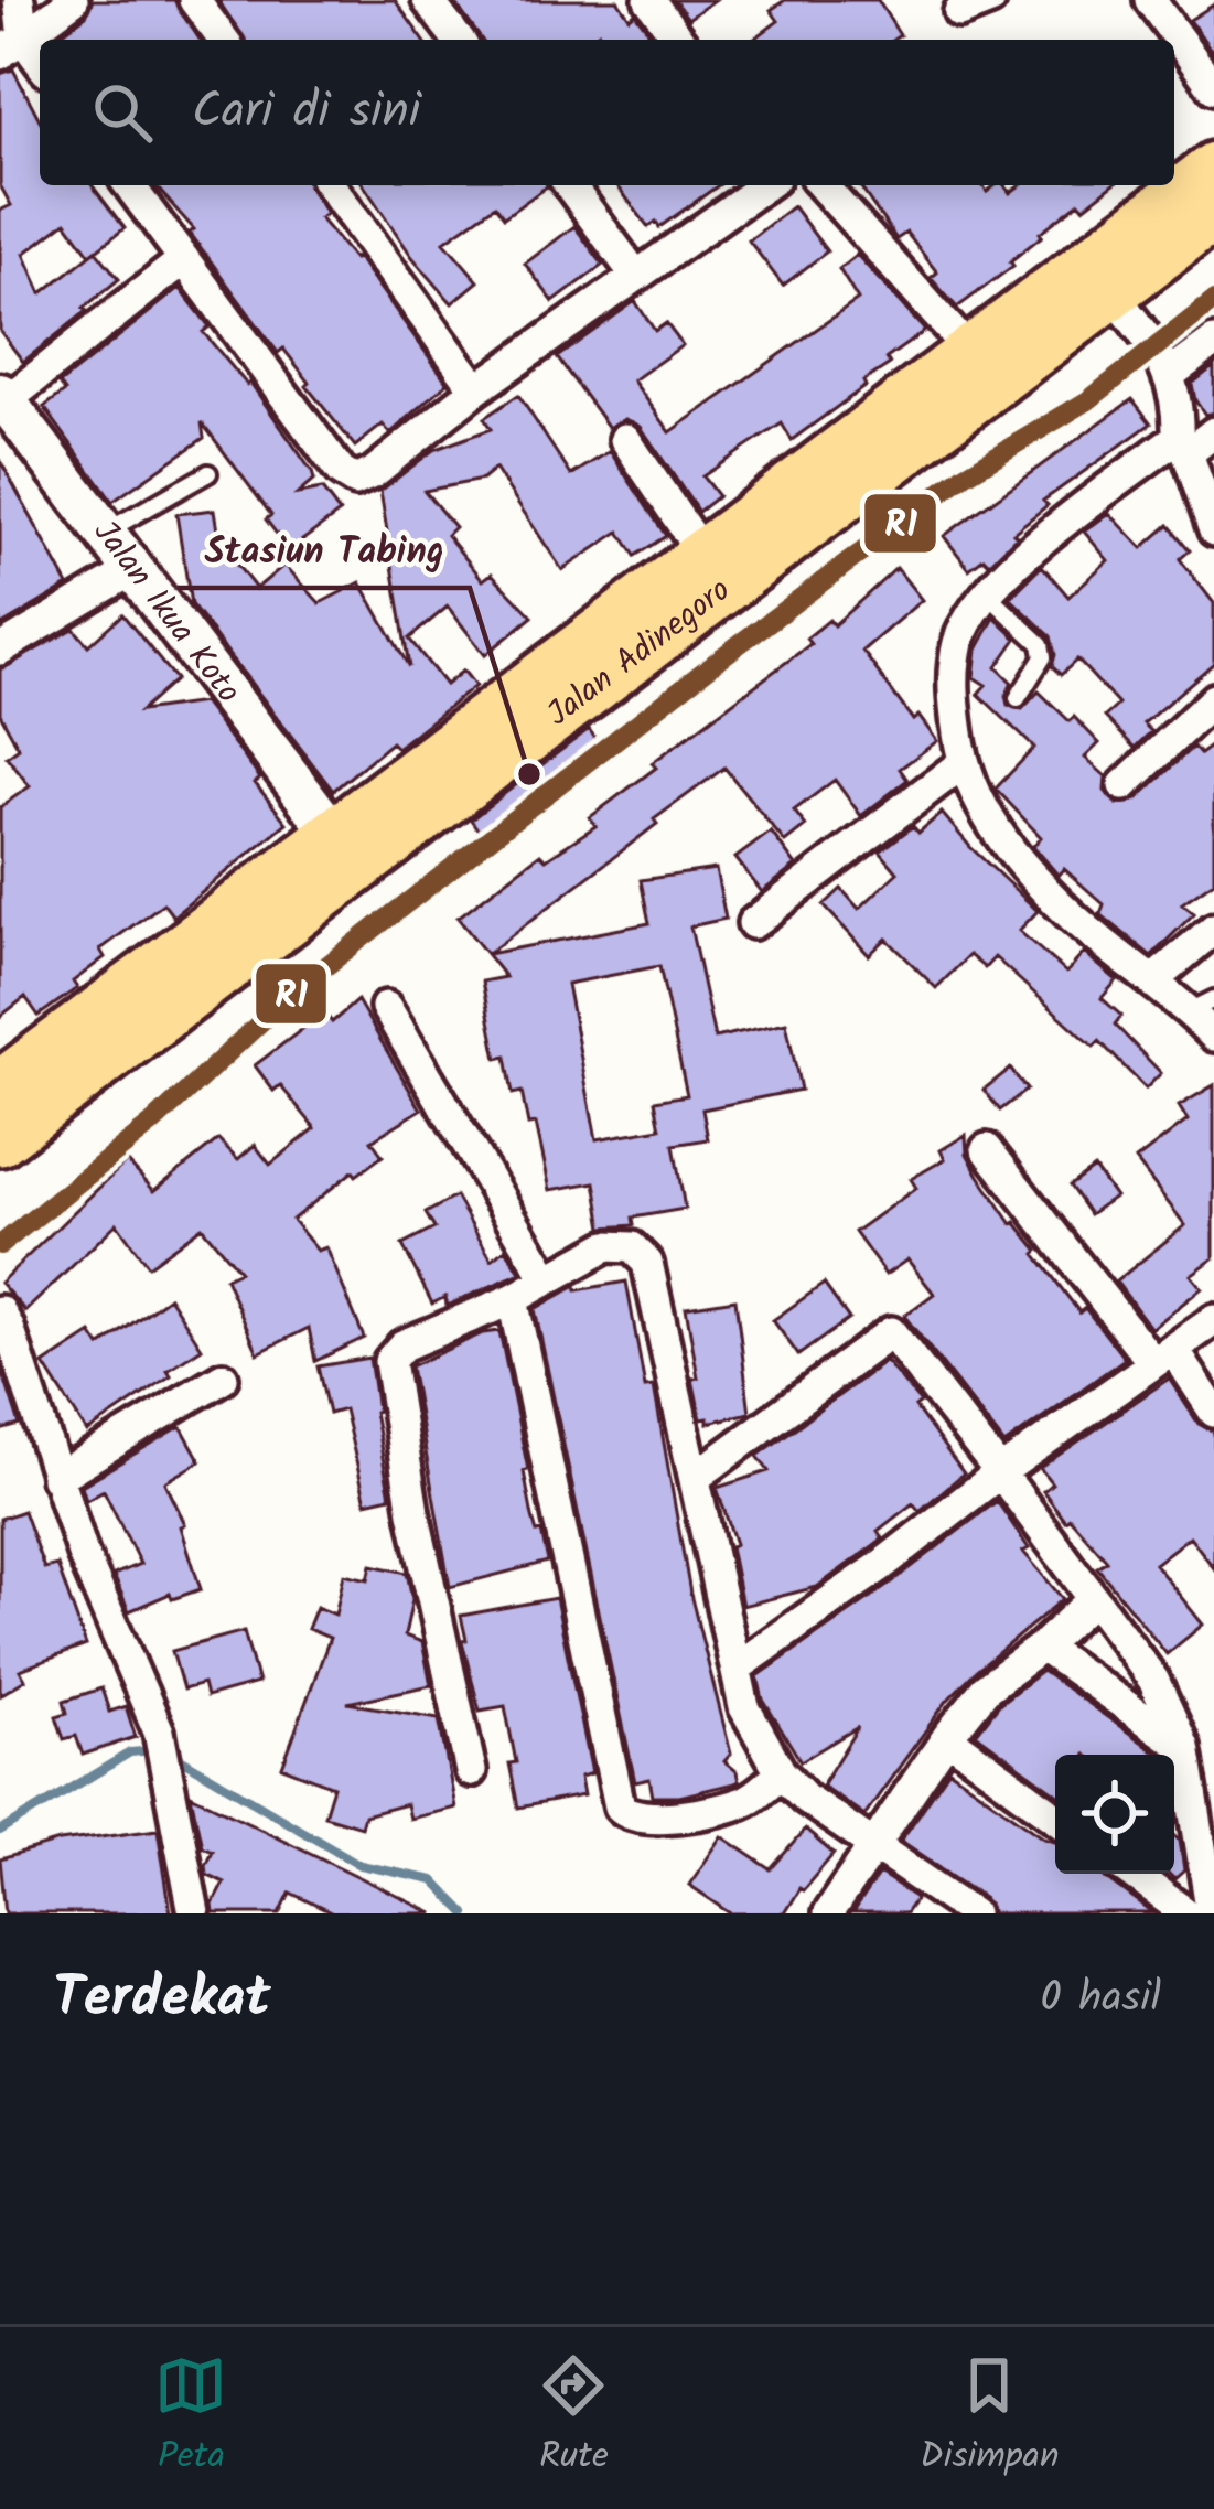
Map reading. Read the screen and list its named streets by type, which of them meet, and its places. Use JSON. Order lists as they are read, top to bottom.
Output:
{
  "streets": {
    "highway": ["Jalan Adinegoro"],
    "street": ["Jalan Ikua Koto"]
  },
  "crossings": [
    ["Jalan Ikua Koto", "Jalan Adinegoro"]
  ],
  "places": ["Stasiun Tabing"],
  "lines": ["transit line R1"],
  "page": {
    "search": "Cari di sini",
    "heading": ["Terdekat", "0 hasil"],
    "nav": ["Peta", "Rute", "Disimpan"]
  }
}
